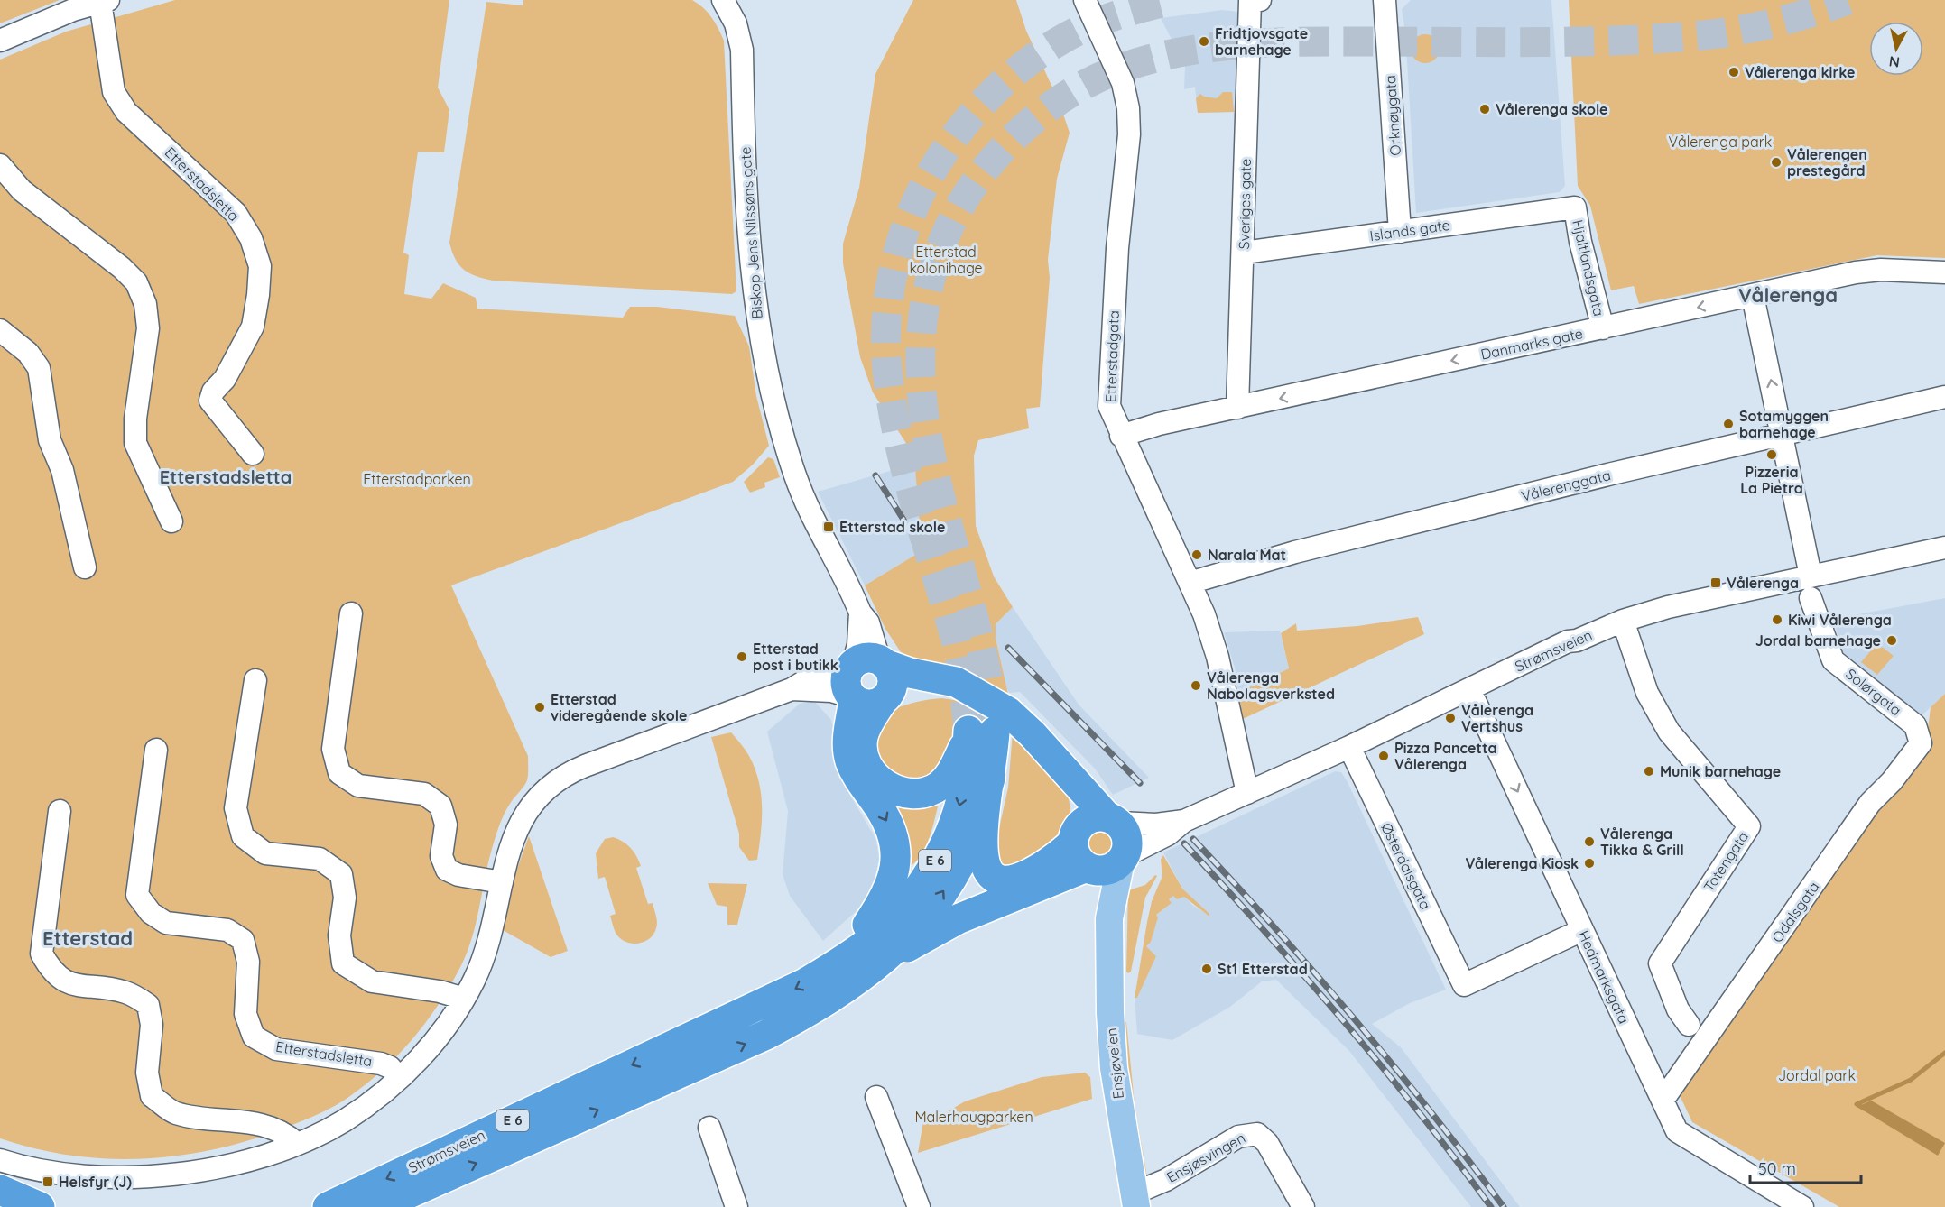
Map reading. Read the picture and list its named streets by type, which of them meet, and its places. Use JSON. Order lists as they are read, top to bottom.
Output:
{
  "streets": {
    "highway": ["Strømsveien", "E 6"],
    "main road": ["Ensjøveien"],
    "street": [
      "Orknøygata",
      "Etterstadsletta",
      "Sveriges gate",
      "Islands gate",
      "Biskop Jens Nilssøns gate",
      "Hjaltlandsgata",
      "Danmarks gate",
      "Etterstadgata",
      "Vålerenggata",
      "Solørgata",
      "Totengata",
      "Østerdalsgata",
      "Odalsgata",
      "Hedmarksgata",
      "Ensjøsvingen"
    ]
  },
  "crossings": [
    ["Orknøygata", "Islands gate"],
    ["Sveriges gate", "Islands gate"],
    ["Sveriges gate", "Danmarks gate"],
    ["Islands gate", "Hjaltlandsgata"],
    ["Hjaltlandsgata", "Danmarks gate"],
    ["Danmarks gate", "Etterstadgata"],
    ["Etterstadgata", "Vålerenggata"],
    ["Etterstadgata", "Strømsveien"],
    ["Strømsveien", "E 6"],
    ["Strømsveien", "Totengata"],
    ["Strømsveien", "Østerdalsgata"],
    ["Strømsveien", "Hedmarksgata"],
    ["Strømsveien", "Ensjøveien"],
    ["Solørgata", "Odalsgata"],
    ["E 6", "Ensjøveien"],
    ["Østerdalsgata", "Hedmarksgata"],
    ["Odalsgata", "Hedmarksgata"],
    ["Ensjøveien", "Ensjøsvingen"]
  ],
  "one_way": ["Danmarks gate", "Hedmarksgata"],
  "districts": ["Vålerenga", "Etterstadsletta", "Etterstad"],
  "parks": [
    "Vålerenga park",
    "Etterstad kolonihage",
    "Etterstadparken",
    "Jordal park",
    "Malerhaugparken"
  ],
  "places": {
    "other": [
      "Fridtjovsgate barnehage",
      "Vålerenga kirke",
      "Vålerenga skole",
      "Vålerengen prestegård",
      "Sotamyggen barnehage",
      "Pizzeria La Pietra",
      "Narala Mat",
      "Kiwi Vålerenga",
      "Jordal barnehage",
      "Etterstad post i butikk",
      "Vålerenga Nabolagsverksted",
      "Etterstad videregående skole",
      "Vålerenga Vertshus",
      "Pizza Pancetta Vålerenga",
      "Munik barnehage",
      "Vålerenga Tikka & Grill",
      "Vålerenga Kiosk",
      "St1 Etterstad"
    ],
    "transit": ["Etterstad skole", "Vålerenga", "Helsfyr (J)"]
  },
  "scale_bar": "50 m",
  "north": "bottom"
}
